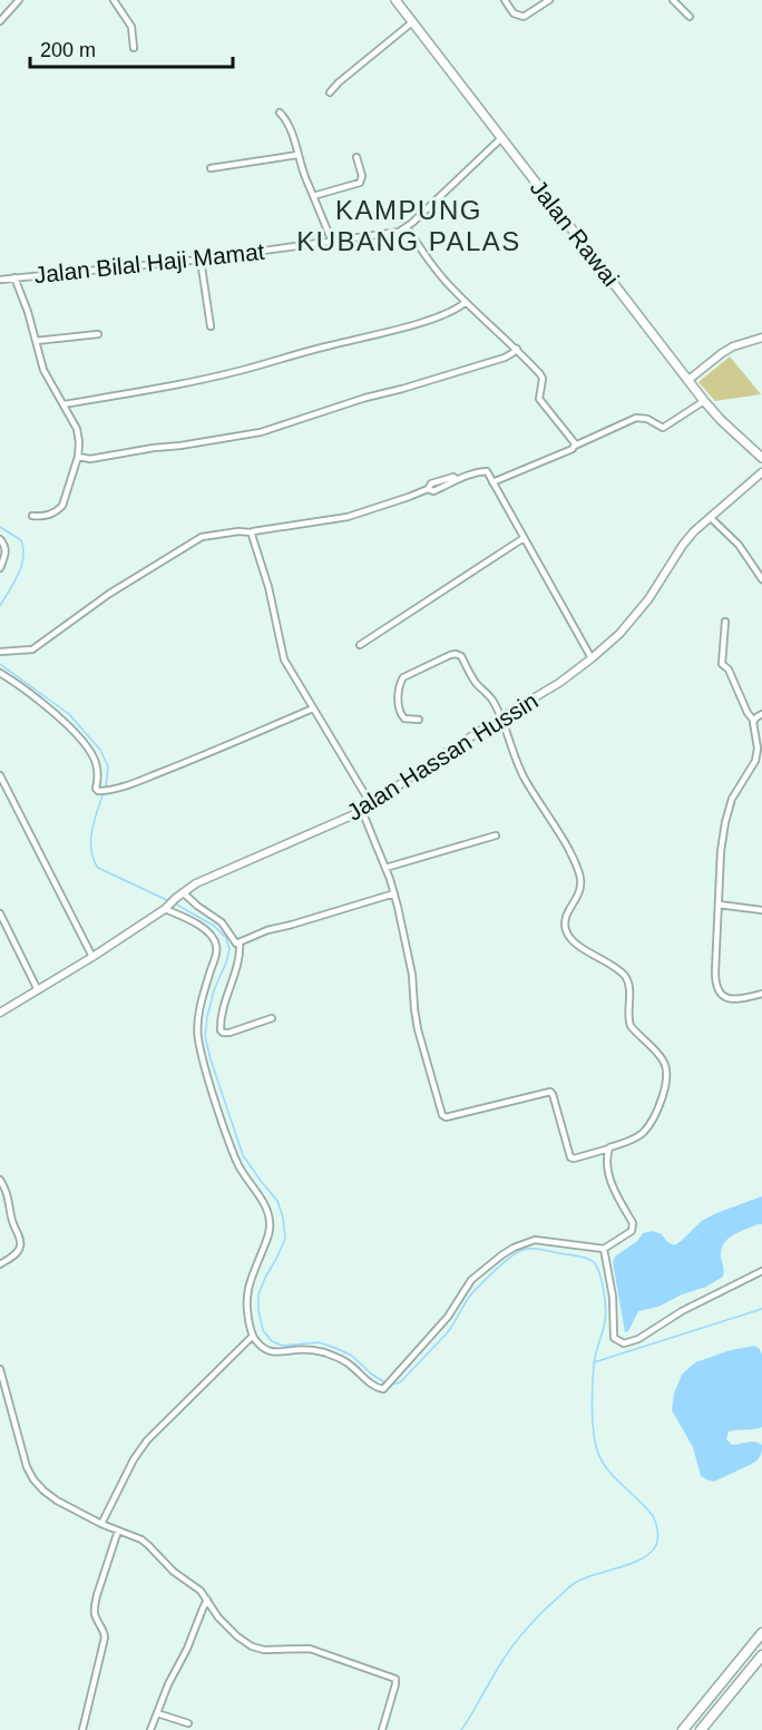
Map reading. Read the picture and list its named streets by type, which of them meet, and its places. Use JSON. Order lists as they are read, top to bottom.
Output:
{
  "streets": {
    "main road": ["Jalan Rawai"],
    "street": ["Jalan Bilal Haji Mamat", "Jalan Hassan Hussin"]
  },
  "crossings": [
    ["Jalan Rawai", "Jalan Bilal Haji Mamat"]
  ],
  "districts": ["KAMPUNG KUBANG PALAS"],
  "scale_bar": "200 m"
}
